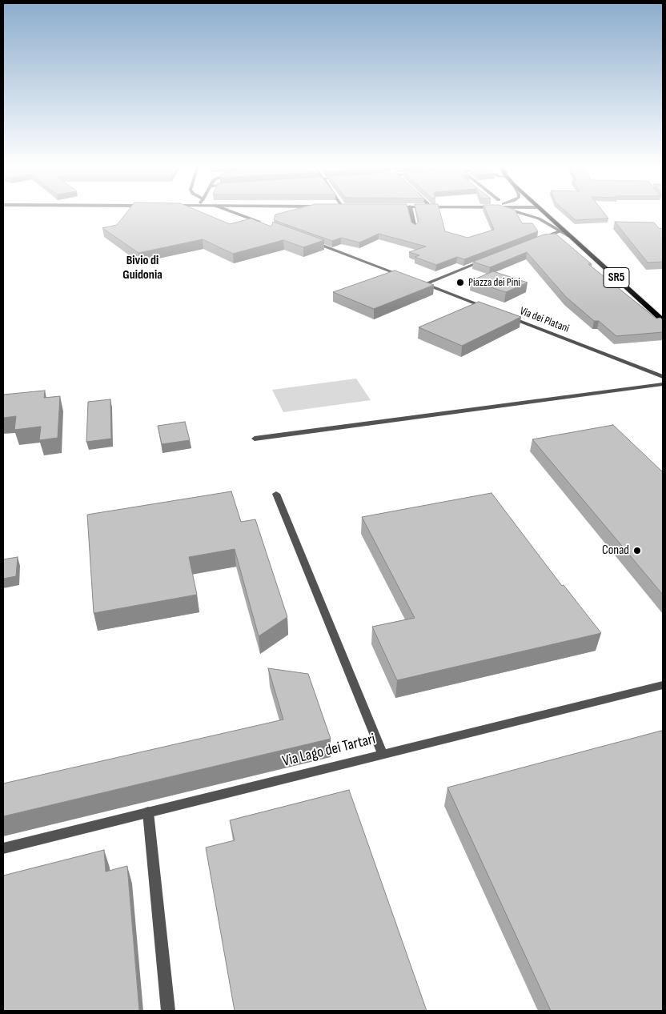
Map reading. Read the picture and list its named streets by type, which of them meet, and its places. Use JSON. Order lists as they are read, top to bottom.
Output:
{
  "streets": {
    "main road": ["SR5"],
    "street": ["Via dei Platani", "Via Lago dei Tartari"]
  },
  "districts": ["Bivio di Guidonia"],
  "places": ["Piazza dei Pini", "Conad"]
}
